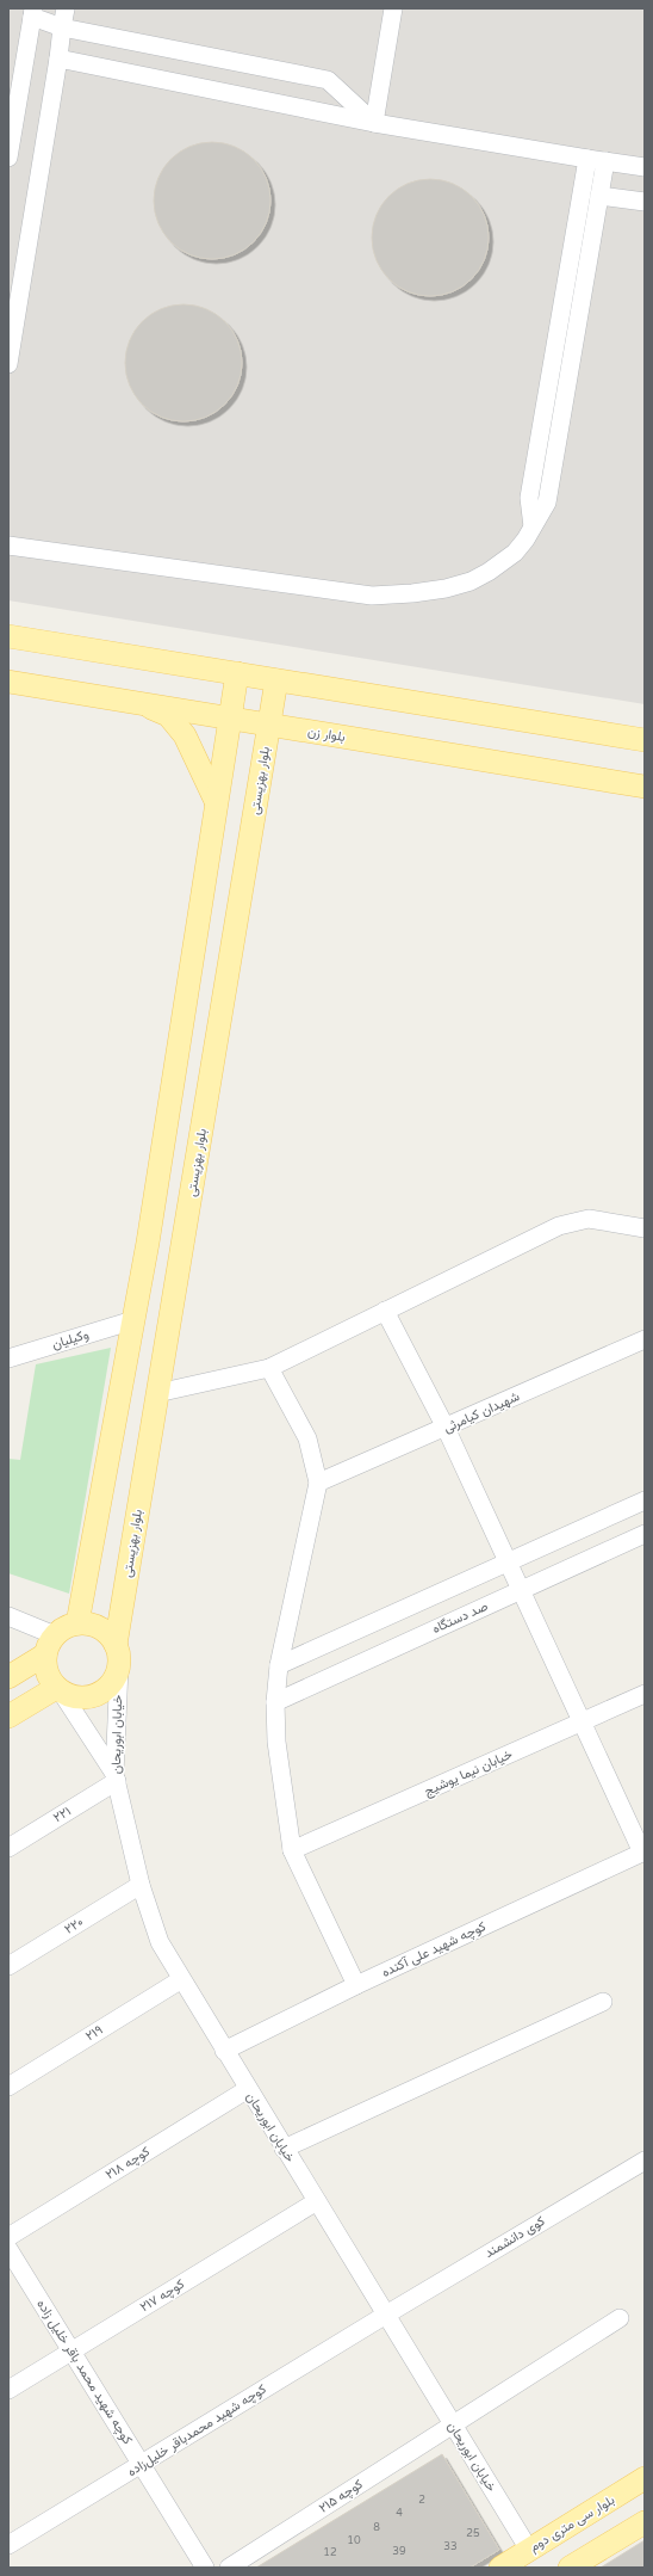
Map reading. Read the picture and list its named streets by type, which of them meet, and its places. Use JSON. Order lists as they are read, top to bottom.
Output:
{
  "streets": {
    "main road": ["بلوار زن", "بلوار بهزیستی", "بلوار سی متری دوم"],
    "street": [
      "وکیلیان",
      "شهیدان کیامرثی",
      "صد دستگاه",
      "خیابان ابوریحان",
      "خیابان نیما یوشیج",
      "۲۲۱",
      "۲۲۰",
      "کوچه شهید علی آکنده",
      "۲۱۹",
      "کوچه ۲۱۸",
      "کوی دانشمند",
      "کوچه ۲۱۷",
      "کوچه شهید محمد باقر خلیل زاده",
      "کوچه شهید محمدباقر خلیل‌زاده",
      "کوچه ۲۱۵"
    ]
  },
  "crossings": [
    ["بلوار زن", "بلوار بهزیستی"],
    ["بلوار بهزیستی", "خیابان ابوریحان"],
    ["خیابان ابوریحان", "۲۲۱"],
    ["خیابان ابوریحان", "۲۲۰"],
    ["خیابان ابوریحان", "کوچه شهید علی آکنده"],
    ["خیابان ابوریحان", "۲۱۹"],
    ["خیابان ابوریحان", "کوچه ۲۱۸"],
    ["خیابان ابوریحان", "کوی دانشمند"],
    ["خیابان ابوریحان", "کوچه ۲۱۷"],
    ["خیابان ابوریحان", "کوچه شهید محمدباقر خلیل‌زاده"],
    ["خیابان ابوریحان", "کوچه ۲۱۵"],
    ["خیابان ابوریحان", "بلوار سی متری دوم"],
    ["کوی دانشمند", "کوچه شهید محمدباقر خلیل‌زاده"],
    ["کوچه ۲۱۷", "کوچه شهید محمد باقر خلیل زاده"],
    ["کوچه شهید محمد باقر خلیل زاده", "کوچه شهید محمدباقر خلیل‌زاده"]
  ],
  "house_numbers": [
    "2",
    "4",
    "8",
    "25",
    "10",
    "33",
    "39",
    "12"
  ]
}
